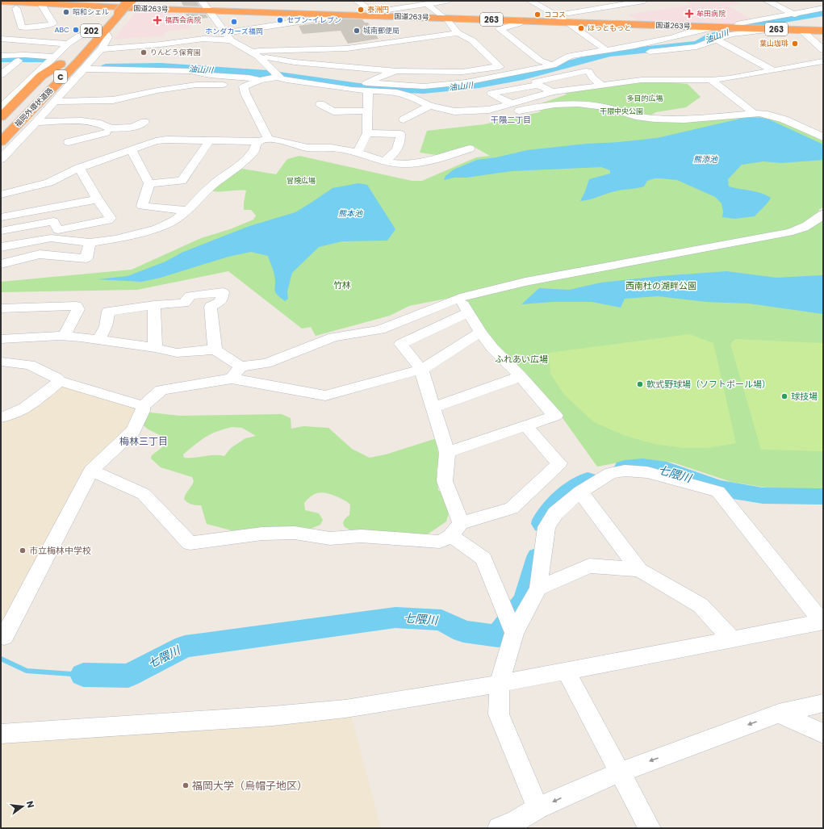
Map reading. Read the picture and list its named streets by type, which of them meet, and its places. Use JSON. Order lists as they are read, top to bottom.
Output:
{
  "streets": {
    "highway": [
      "国道263号",
      "263",
      "202",
      "C",
      "福岡外環状道路"
    ]
  },
  "crossings": [
    ["国道263号", "202"],
    ["国道263号", "C"],
    ["国道263号", "福岡外環状道路"],
    ["202", "C"],
    ["C", "福岡外環状道路"]
  ],
  "districts": ["干隈二丁目", "梅林三丁目"],
  "water": [
    "油山川",
    "熊添池",
    "熊本池",
    "七隈川"
  ],
  "parks": [
    "多目的広場",
    "干隈中央公園",
    "冒険広場",
    "竹林",
    "西南杜の湖畔公園",
    "ふれあい広場"
  ],
  "places": {
    "other": [
      "泰洲円",
      "昭和シェル",
      "ココス",
      "セブン-イレブン",
      "ホンダカーズ福岡",
      "ほっともっと",
      "ABC",
      "城南郵便局",
      "葉山珈琲",
      "りんどう保育園",
      "軟式野球場（ソフトボール場）",
      "球技場",
      "市立梅林中学校",
      "福岡大学（烏帽子地区）"
    ],
    "health": ["牟田病院", "福西会病院"]
  },
  "north": "right"
}
